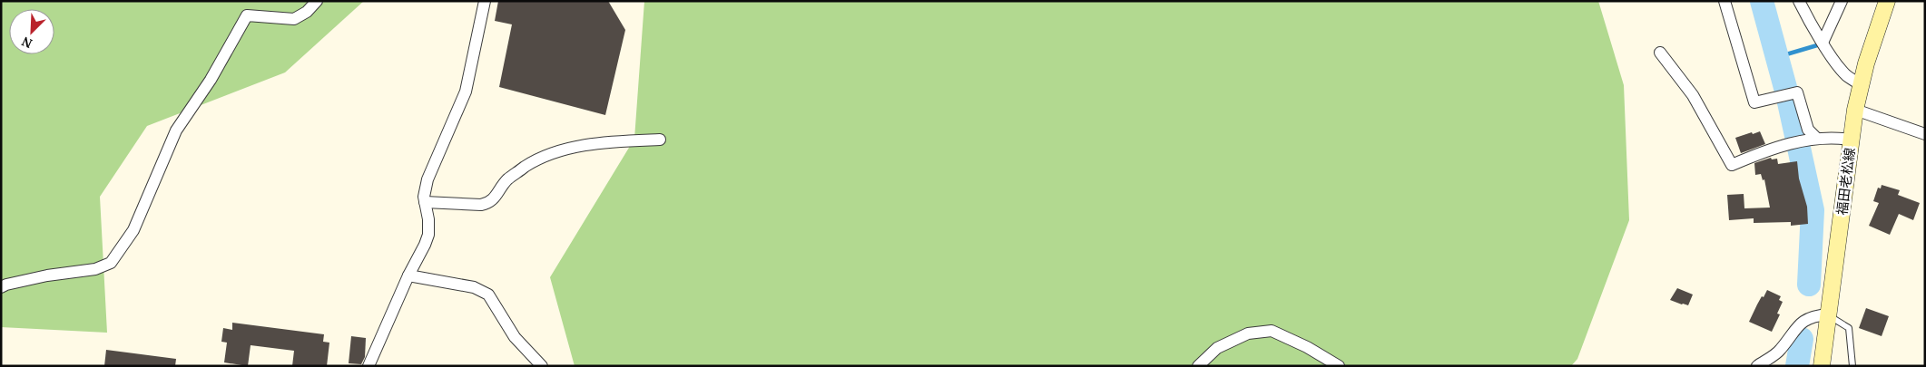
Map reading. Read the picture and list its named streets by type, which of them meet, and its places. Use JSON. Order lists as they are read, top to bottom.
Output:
{
  "streets": {
    "main road": ["福田老松線"]
  },
  "north": "bottom left"
}
